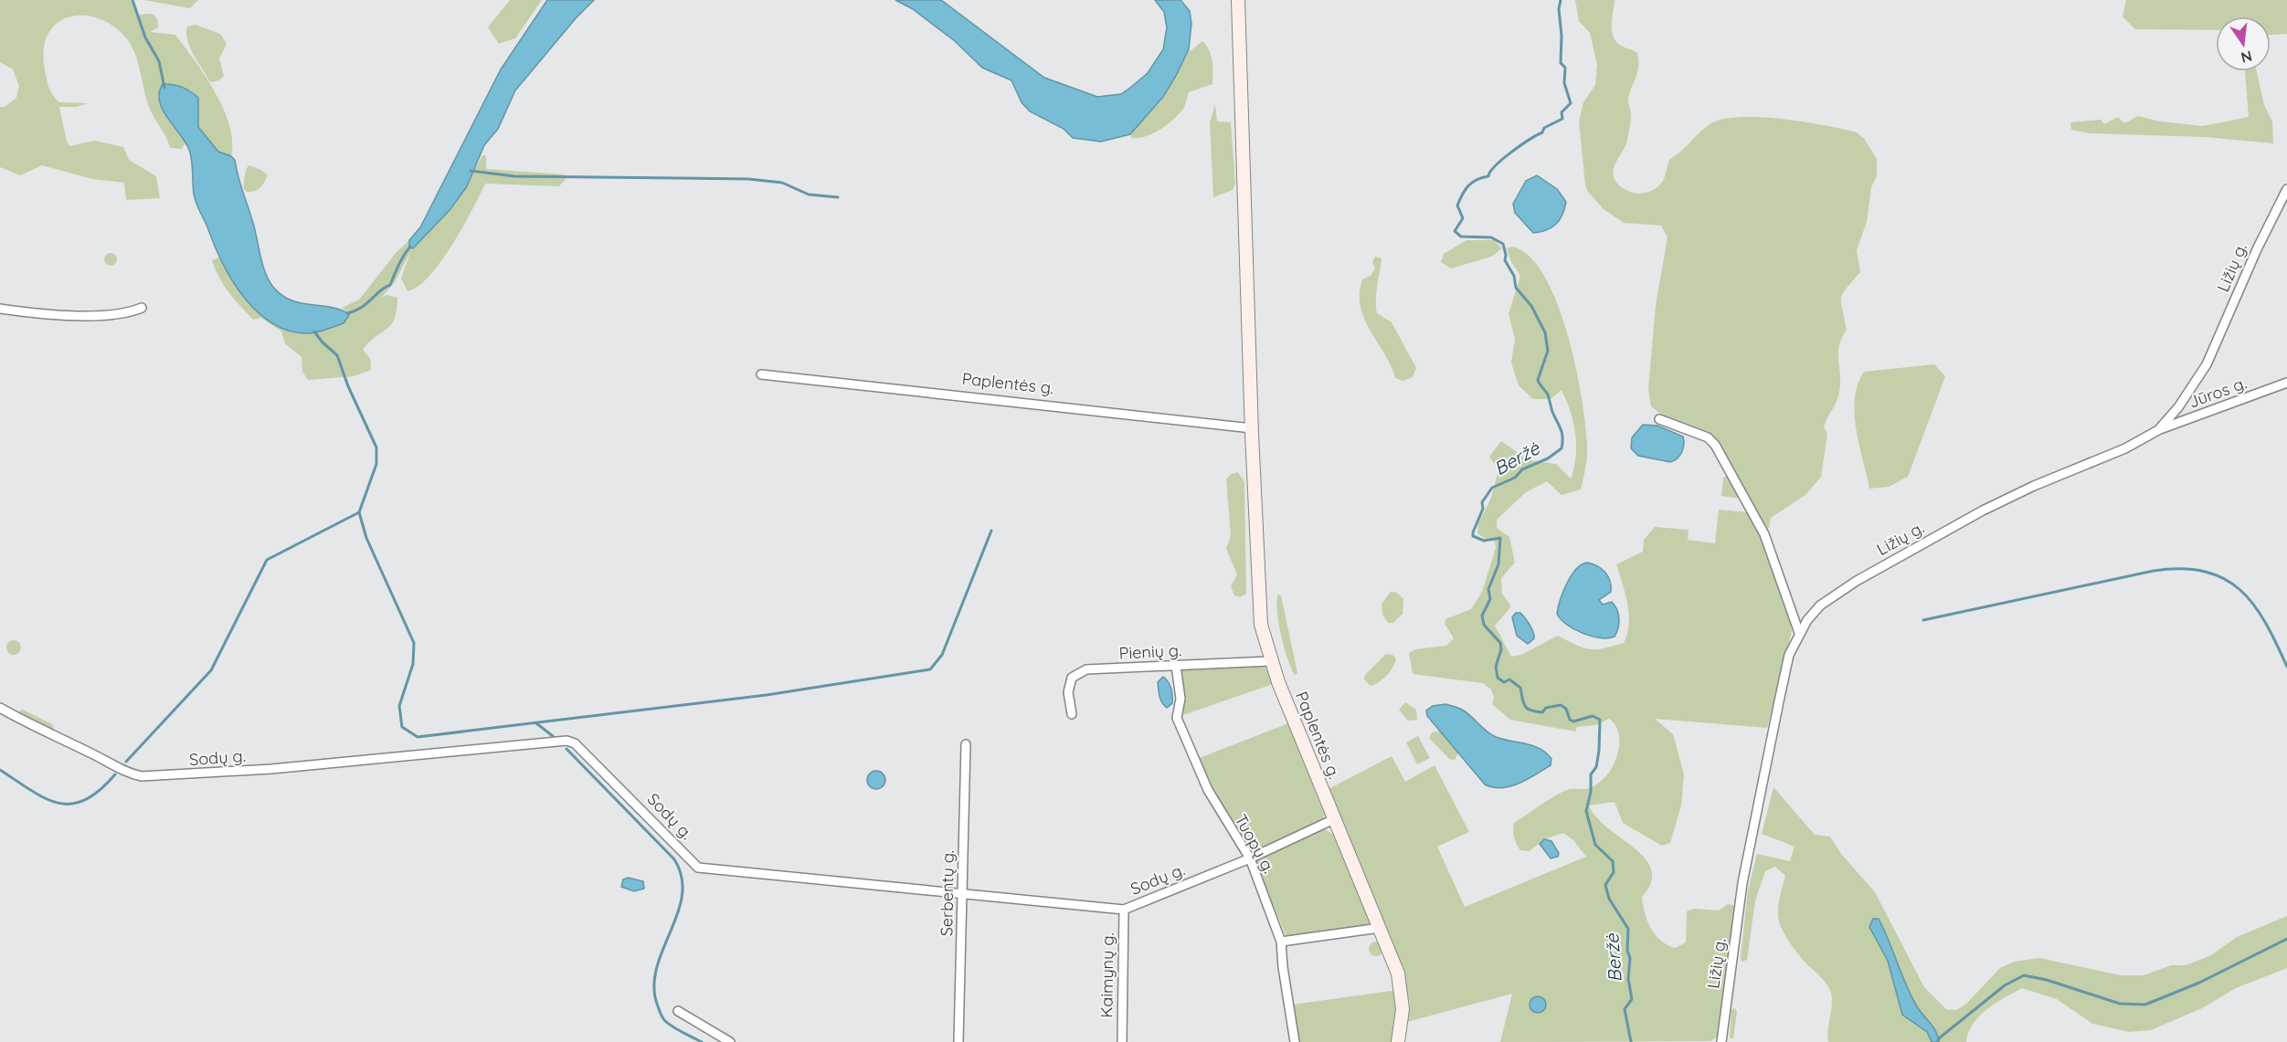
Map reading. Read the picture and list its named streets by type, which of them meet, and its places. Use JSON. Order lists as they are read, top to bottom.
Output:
{
  "streets": {
    "main road": ["Paplentės g."],
    "street": [
      "Ližių g.",
      "Jūros g.",
      "Pienių g.",
      "Sodų g.",
      "Tuopų g.",
      "Serbentų g.",
      "Kaimynų g."
    ]
  },
  "crossings": [
    ["Ližių g.", "Jūros g."],
    ["Paplentės g.", "Pienių g."],
    ["Paplentės g.", "Sodų g."],
    ["Pienių g.", "Tuopų g."],
    ["Sodų g.", "Tuopų g."],
    ["Sodų g.", "Serbentų g."],
    ["Sodų g.", "Kaimynų g."]
  ],
  "water": ["Beržė"],
  "north": "bottom"
}
